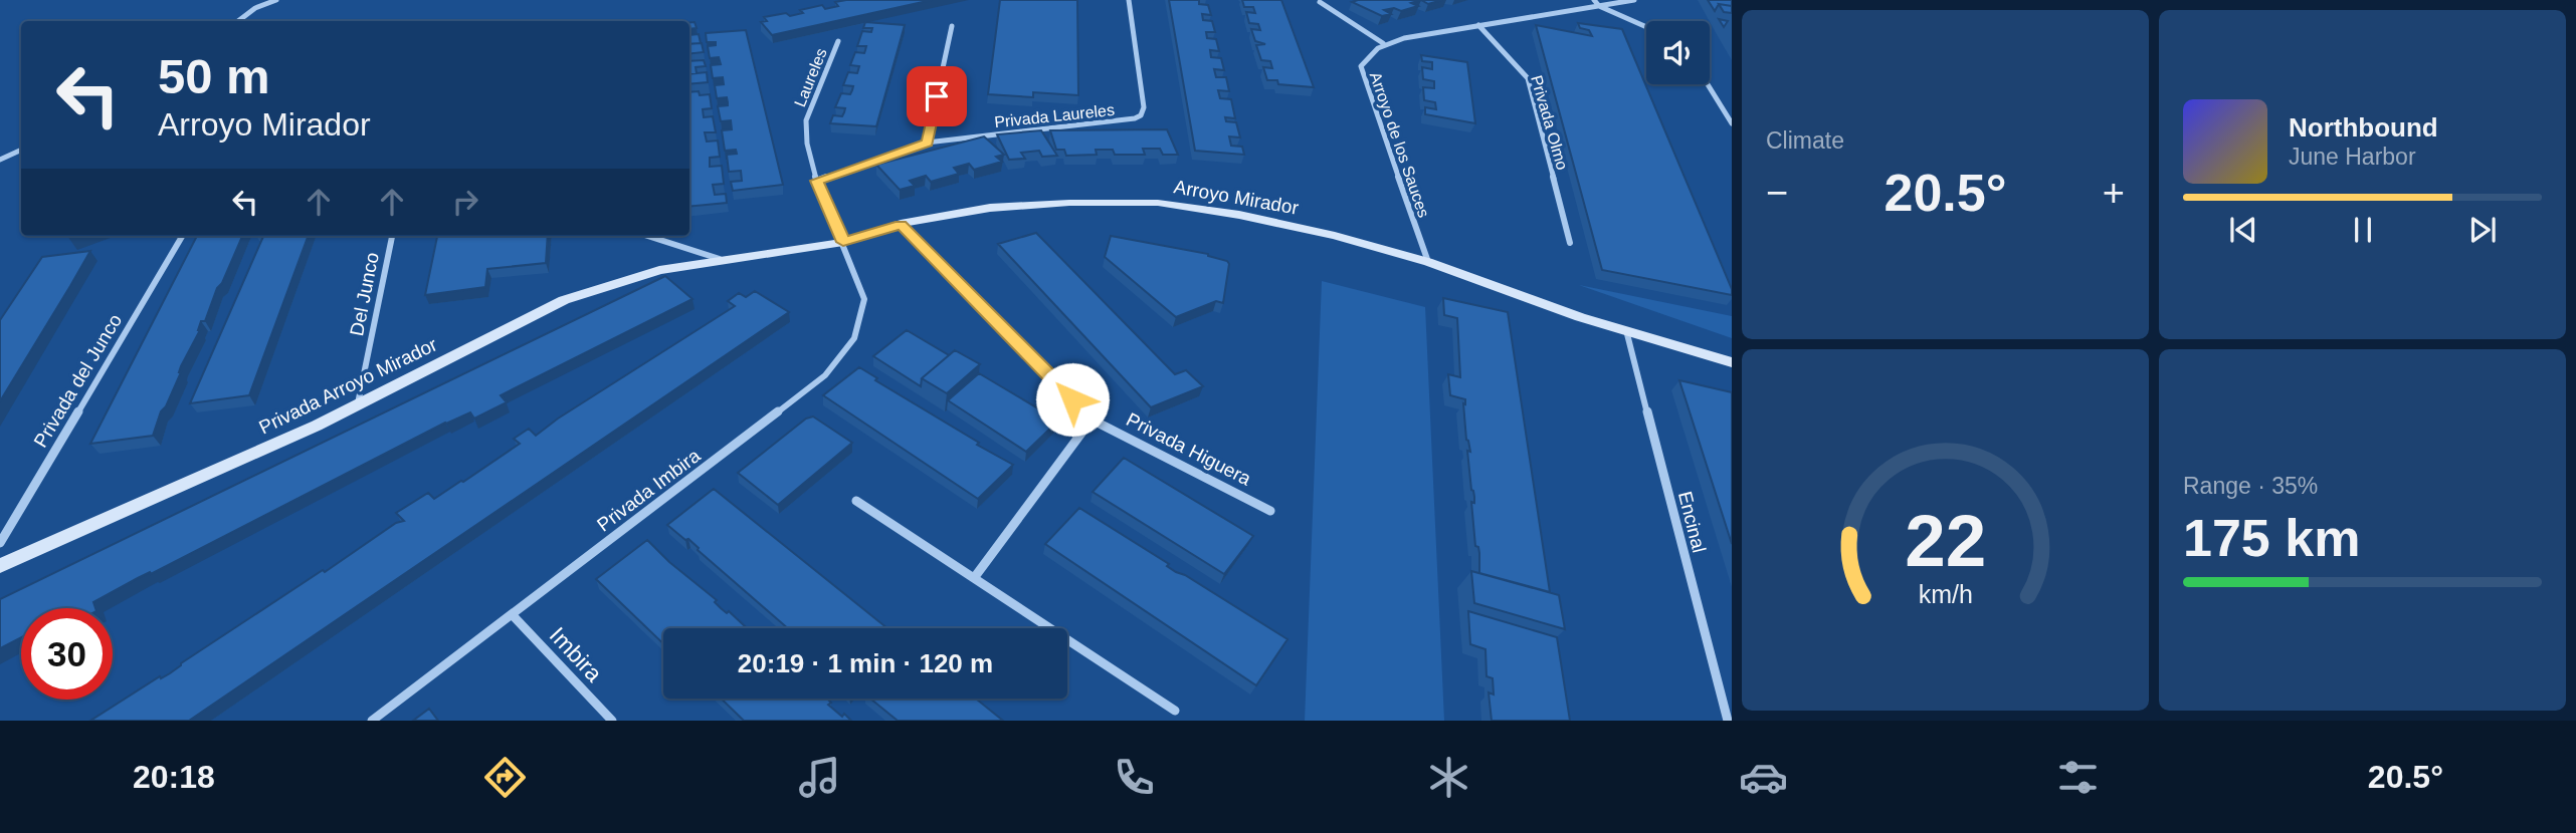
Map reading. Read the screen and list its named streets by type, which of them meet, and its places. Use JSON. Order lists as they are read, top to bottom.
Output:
{
  "streets": {
    "street": [
      "Laureles",
      "Privada Laureles",
      "Privada Olmo",
      "Arroyo de los Sauces",
      "Arroyo Mirador",
      "Del Junco",
      "Privada del Junco",
      "Privada Arroyo Mirador",
      "Privada Higuera",
      "Privada Imbira",
      "Encinal",
      "Imbira"
    ]
  },
  "crossings": [
    ["Laureles", "Privada Laureles"],
    ["Laureles", "Arroyo Mirador"],
    ["Laureles", "Privada Imbira"],
    ["Privada Olmo", "Arroyo de los Sauces"],
    ["Arroyo de los Sauces", "Arroyo Mirador"],
    ["Arroyo Mirador", "Privada Arroyo Mirador"],
    ["Arroyo Mirador", "Privada Higuera"],
    ["Arroyo Mirador", "Privada Imbira"],
    ["Arroyo Mirador", "Encinal"],
    ["Del Junco", "Privada Arroyo Mirador"],
    ["Privada Imbira", "Imbira"]
  ],
  "page": {
    "tile": [
      "Climate",
      ["Range · 35%", "175 km"]
    ],
    "turn": ["50 m", "Arroyo Mirador"],
    "song": ["Northbound", "June Harbor"],
    "heat": ["−", "20.5°", "+"],
    "limit": "30",
    "trip": "20:19 · 1 min · 120 m",
    "tabs": ["20:18", "20.5°"],
    "gauge": ["22", "km/h"]
  }
}
